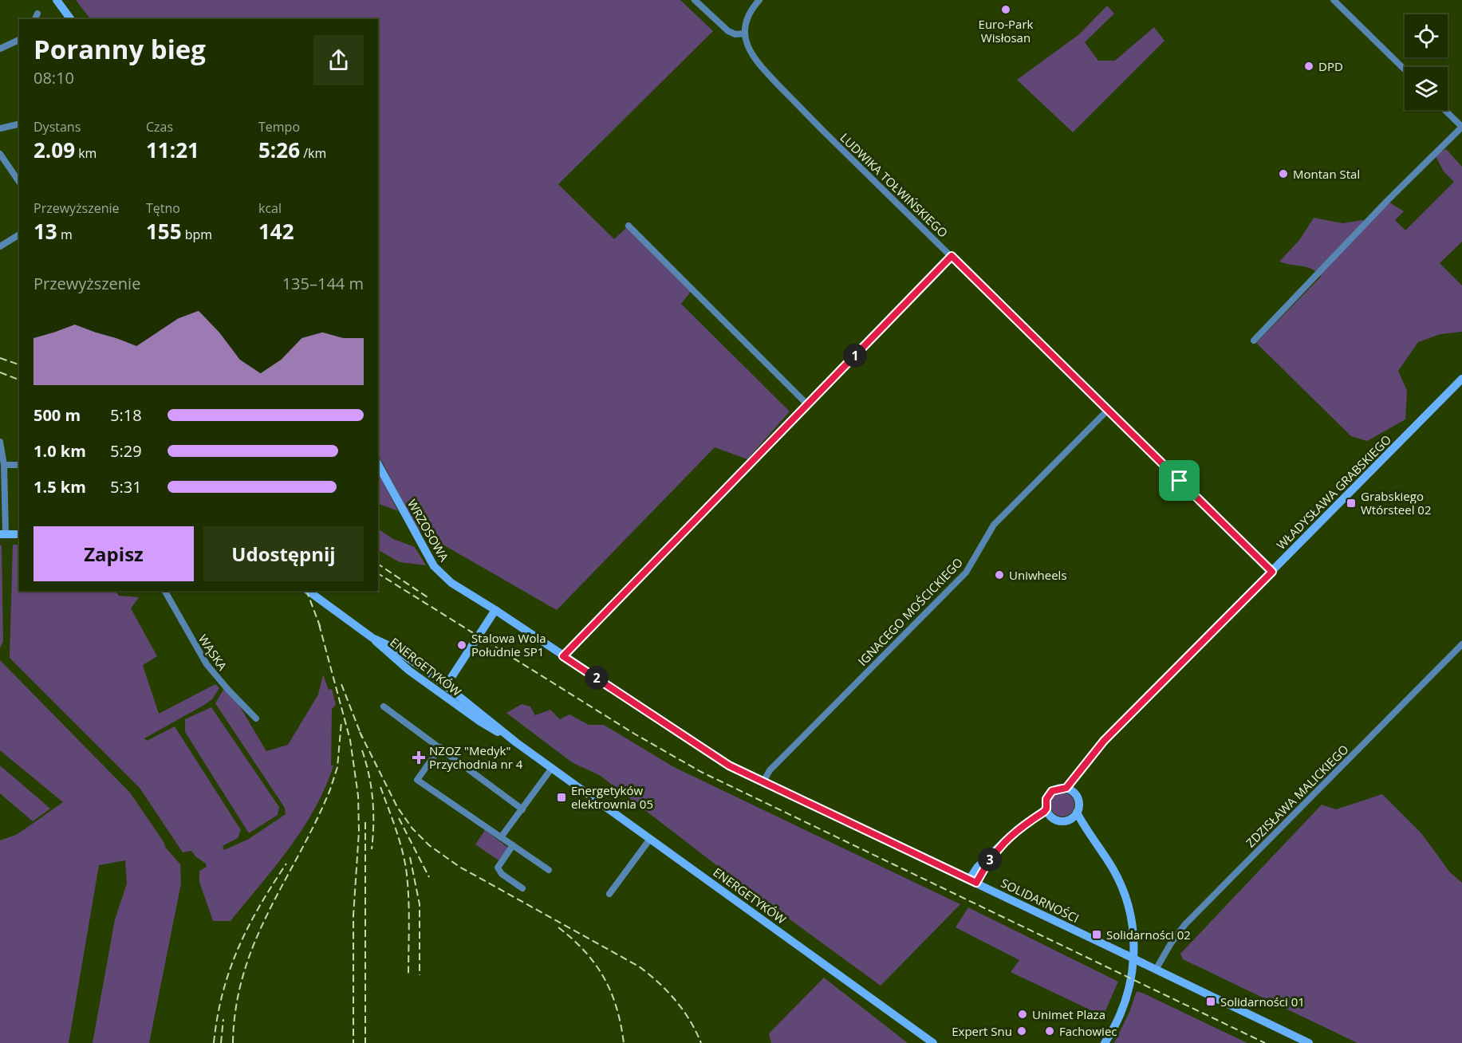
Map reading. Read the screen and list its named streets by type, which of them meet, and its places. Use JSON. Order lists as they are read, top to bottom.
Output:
{
  "streets": {
    "street": [
      "LUDWIKA TOŁWIŃSKIEGO",
      "WŁADYSŁAWA GRABSKIEGO",
      "WRZOSOWA",
      "IGNACEGO MOŚCICKIEGO",
      "WĄSKA",
      "ENERGETYKÓW",
      "ZDZISŁAWA MALICKIEGO",
      "SOLIDARNOŚCI"
    ]
  },
  "crossings": [
    ["LUDWIKA TOŁWIŃSKIEGO", "WŁADYSŁAWA GRABSKIEGO"],
    ["LUDWIKA TOŁWIŃSKIEGO", "IGNACEGO MOŚCICKIEGO"],
    ["WRZOSOWA", "SOLIDARNOŚCI"],
    ["IGNACEGO MOŚCICKIEGO", "SOLIDARNOŚCI"],
    ["ZDZISŁAWA MALICKIEGO", "SOLIDARNOŚCI"]
  ],
  "places": {
    "other": [
      "Euro-Park Wisłosan",
      "DPD",
      "Montan Stal",
      "Uniwheels",
      "Stalowa Wola Południe SP1",
      "Unimet Plaza",
      "Expert Snu",
      "Fachowiec"
    ],
    "transit": [
      "Grabskiego Wtórsteel 02",
      "Energetyków elektrownia 05",
      "Solidarności 02",
      "Solidarności 01"
    ],
    "health": ["NZOZ \"Medyk\" Przychodnia nr 4"]
  },
  "page": {
    "heading": ["Poranny bieg", "08:10"],
    "stats": [
      ["Dystans", "2.09 km"],
      ["Czas", "11:21"],
      ["Tempo", "5:26 /km"],
      ["Przewyższenie", "13 m"],
      ["Tętno", "155 bpm"],
      ["kcal", "142"]
    ],
    "chart": ["Przewyższenie", "135–144 m"],
    "pins": ["1", "2", "3"],
    "list": [
      {
        "name": "500 m",
        "note": "5:18"
      },
      {
        "name": "1.0 km",
        "note": "5:29"
      },
      {
        "name": "1.5 km",
        "note": "5:31"
      }
    ],
    "buttons": ["Zapisz", "Udostępnij"]
  }
}
